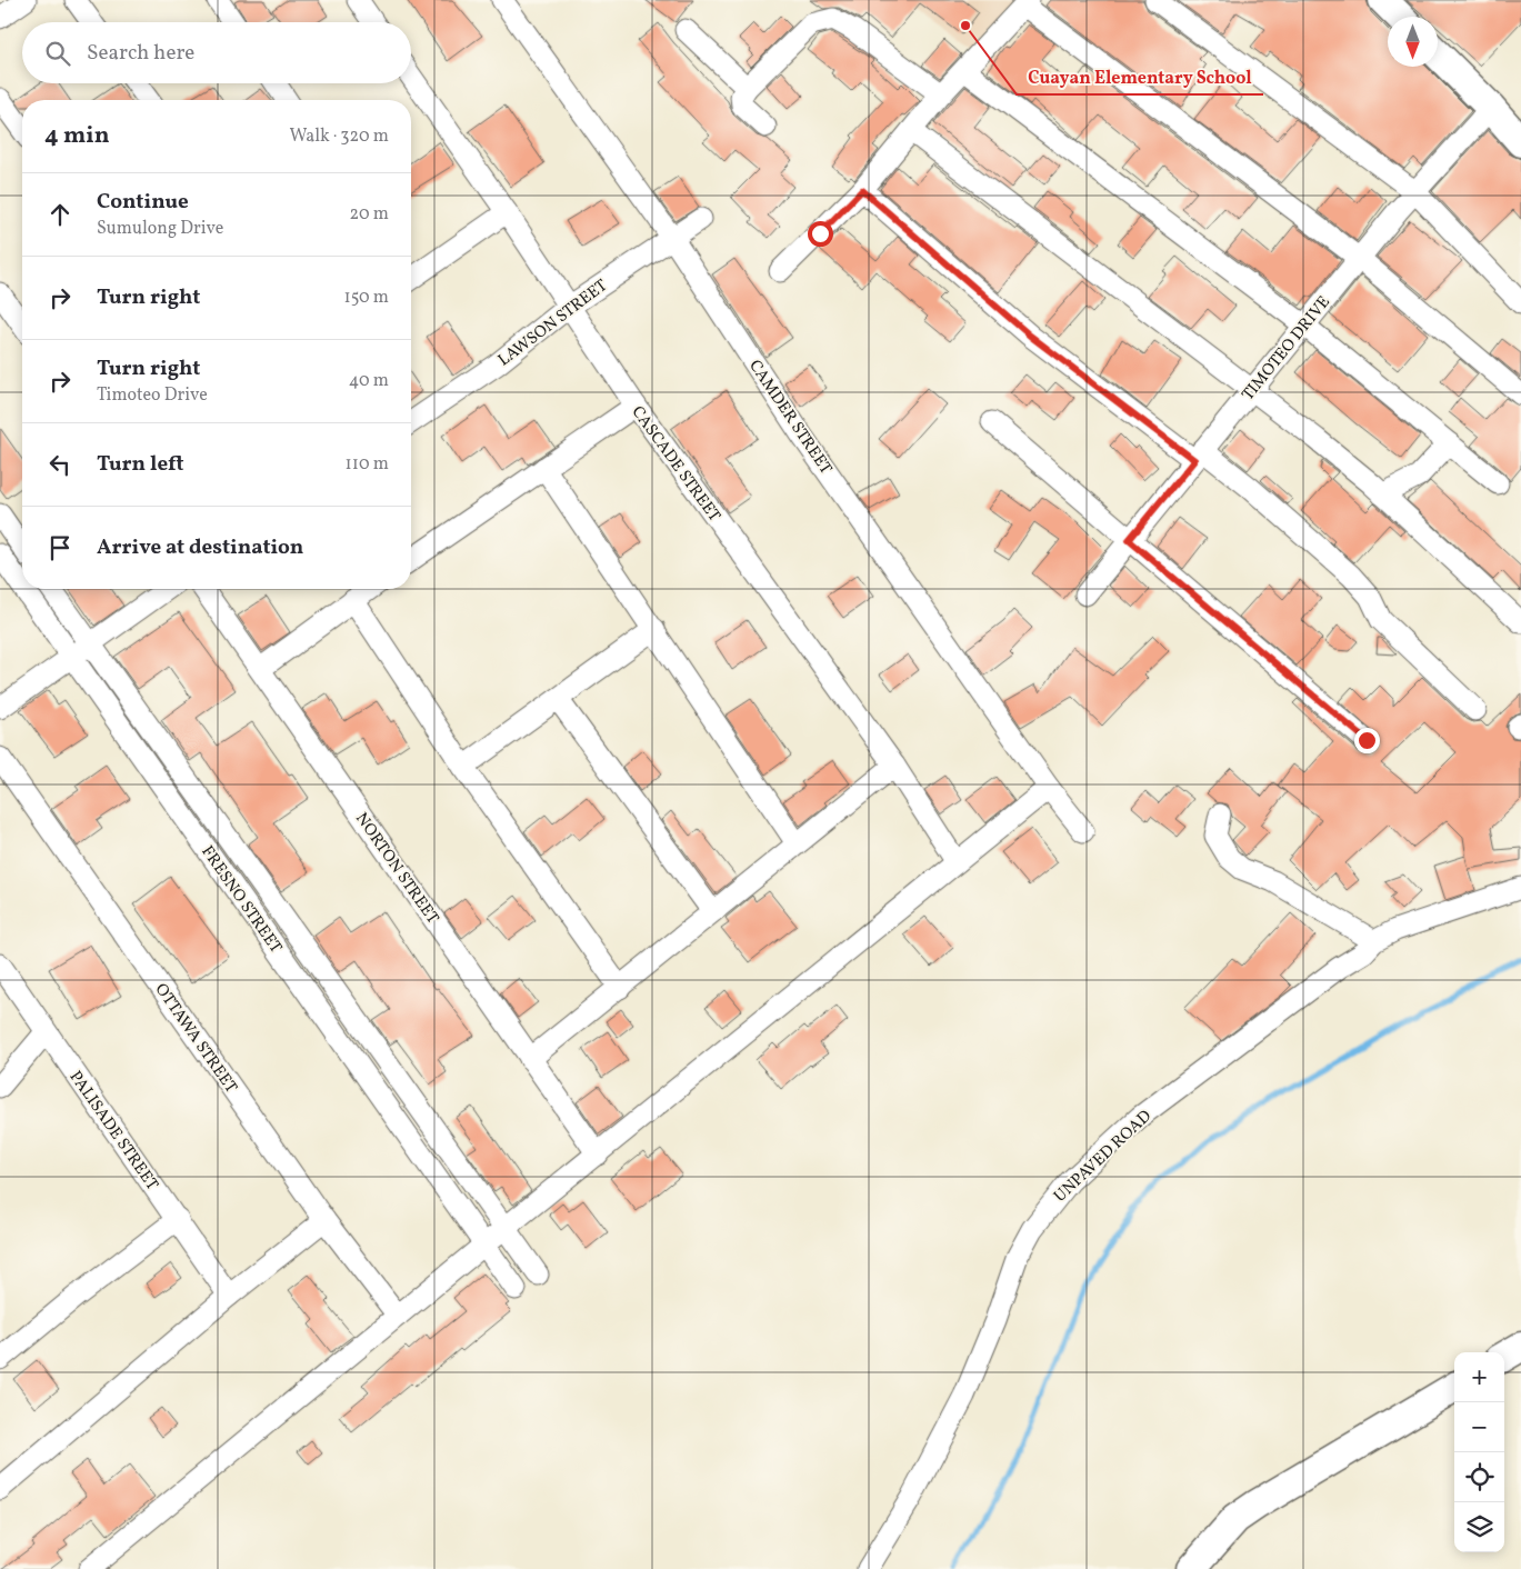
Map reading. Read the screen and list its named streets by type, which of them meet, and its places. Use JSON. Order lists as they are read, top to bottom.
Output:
{
  "streets": {
    "street": [
      "LAWSON STREET",
      "TIMOTEO DRIVE",
      "CAMDER STREET",
      "CASCADE STREET",
      "NORTON STREET",
      "FRESNO STREET",
      "OTTAWA STREET",
      "PALISADE STREET",
      "UNPAVED ROAD"
    ]
  },
  "crossings": [
    ["LAWSON STREET", "CAMDER STREET"],
    ["LAWSON STREET", "CASCADE STREET"]
  ],
  "places": ["Cuayan Elementary School"],
  "north": "bottom",
  "page": {
    "search": "Search here",
    "heading": ["4 min", "Walk · 320 m"],
    "list": [
      ["Continue", "Sumulong Drive", "20 m"],
      ["Turn right", "150 m"],
      ["Turn right", "Timoteo Drive", "40 m"],
      ["Turn left", "110 m"],
      "Arrive at destination"
    ],
    "map_buttons": ["+", "−"]
  }
}
